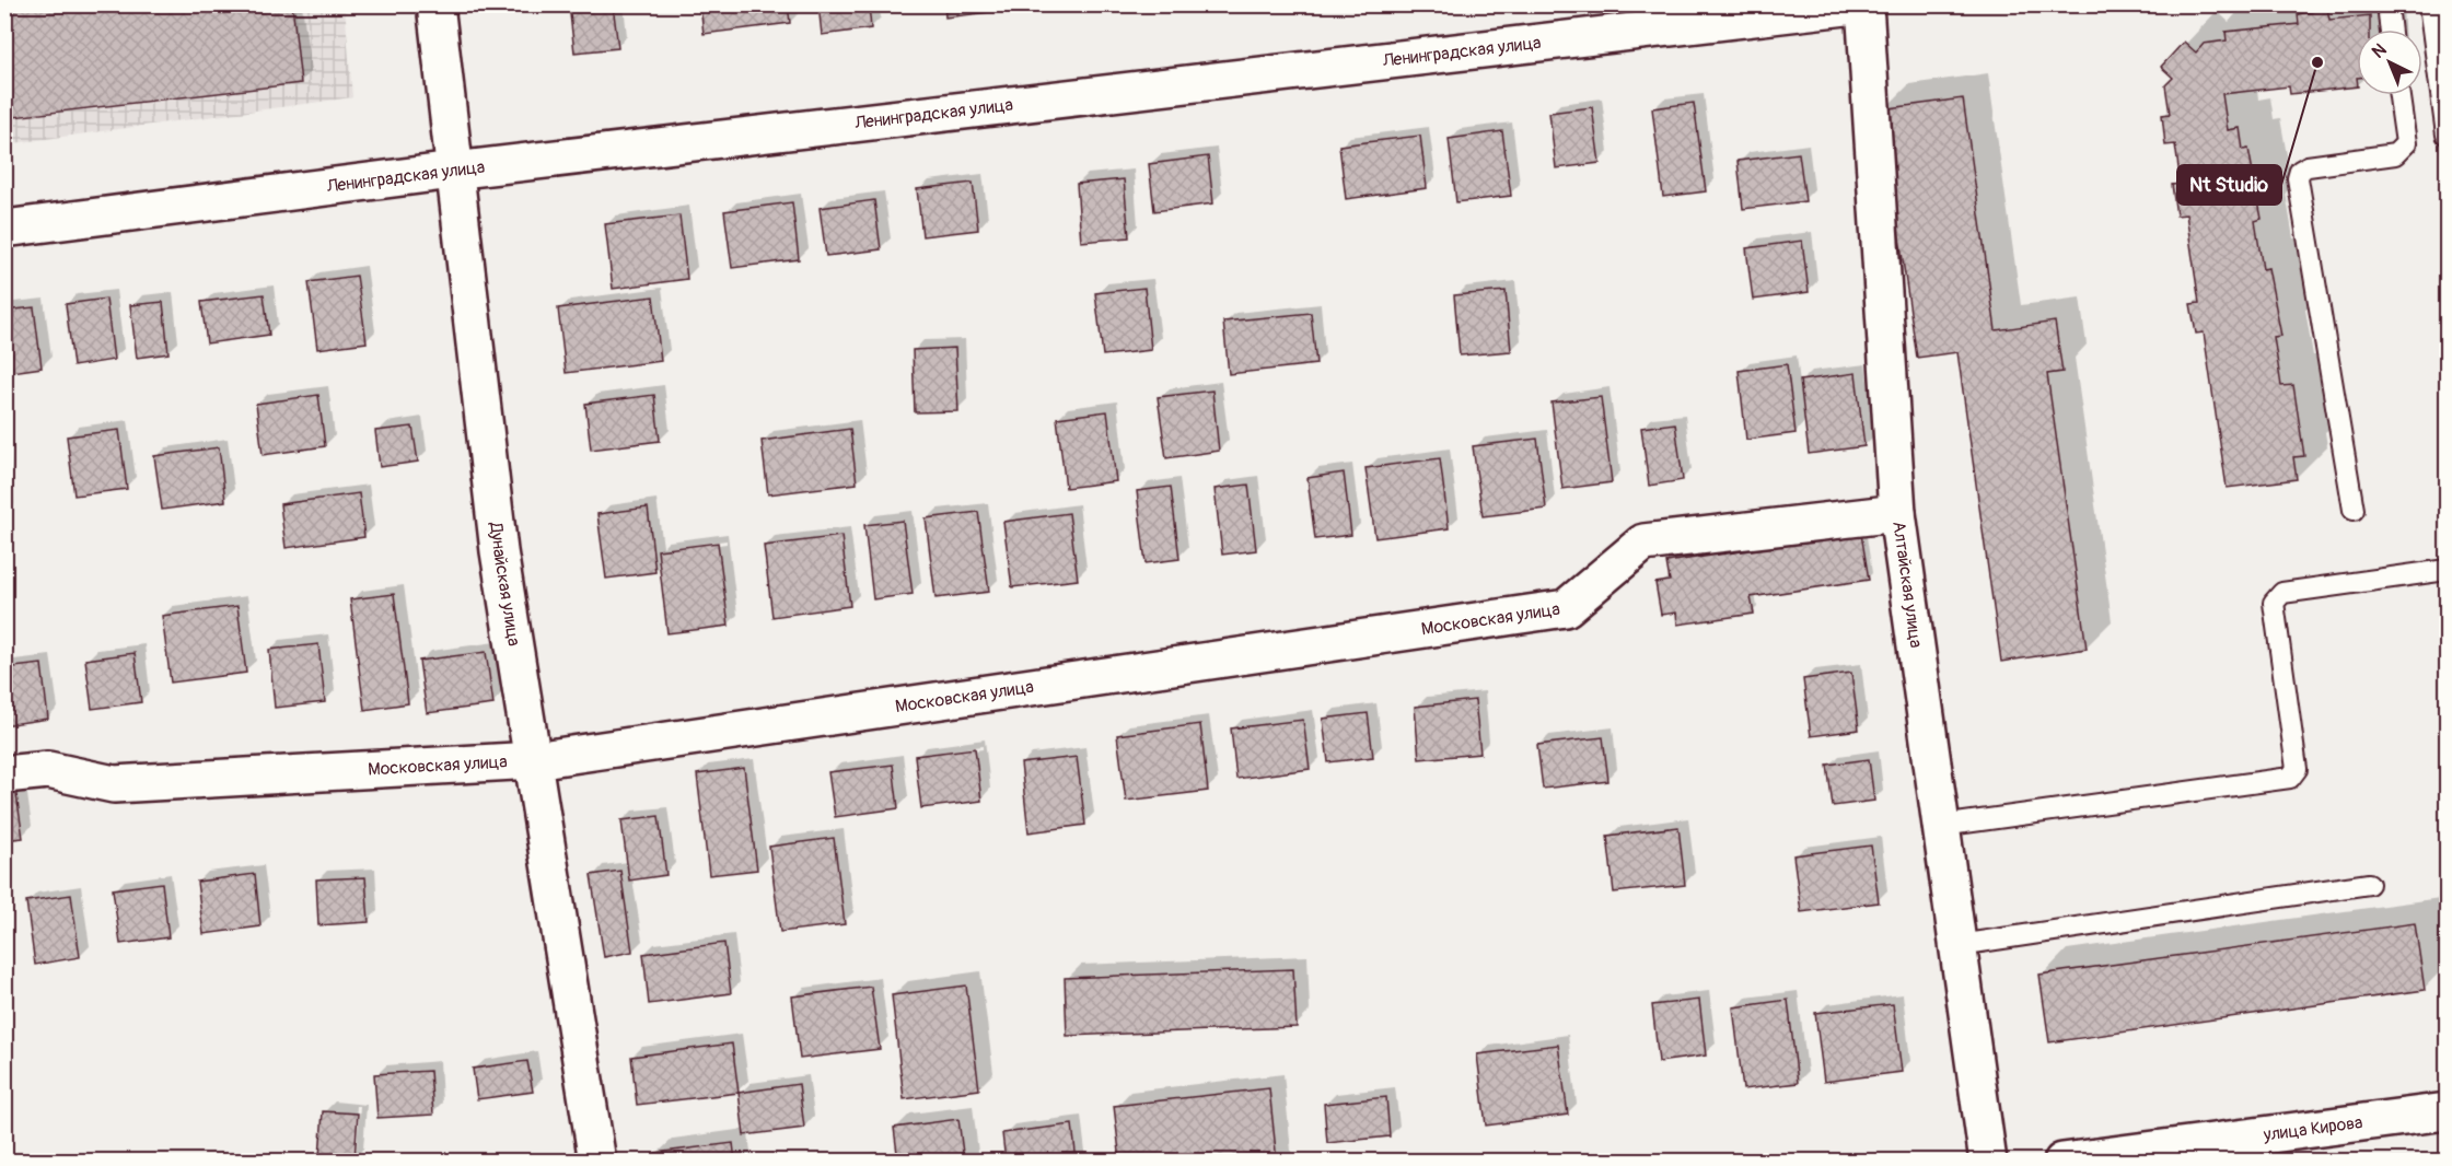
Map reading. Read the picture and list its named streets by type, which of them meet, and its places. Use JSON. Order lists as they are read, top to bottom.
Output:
{
  "streets": {
    "street": [
      "Ленинградская улица",
      "Дунайская улица",
      "Алтайская улица",
      "Московская улица",
      "улица Кирова"
    ]
  },
  "crossings": [
    ["Ленинградская улица", "Дунайская улица"],
    ["Ленинградская улица", "Алтайская улица"],
    ["Дунайская улица", "Московская улица"],
    ["Алтайская улица", "Московская улица"]
  ],
  "places": ["Nt Studio"],
  "north": "top left"
}
